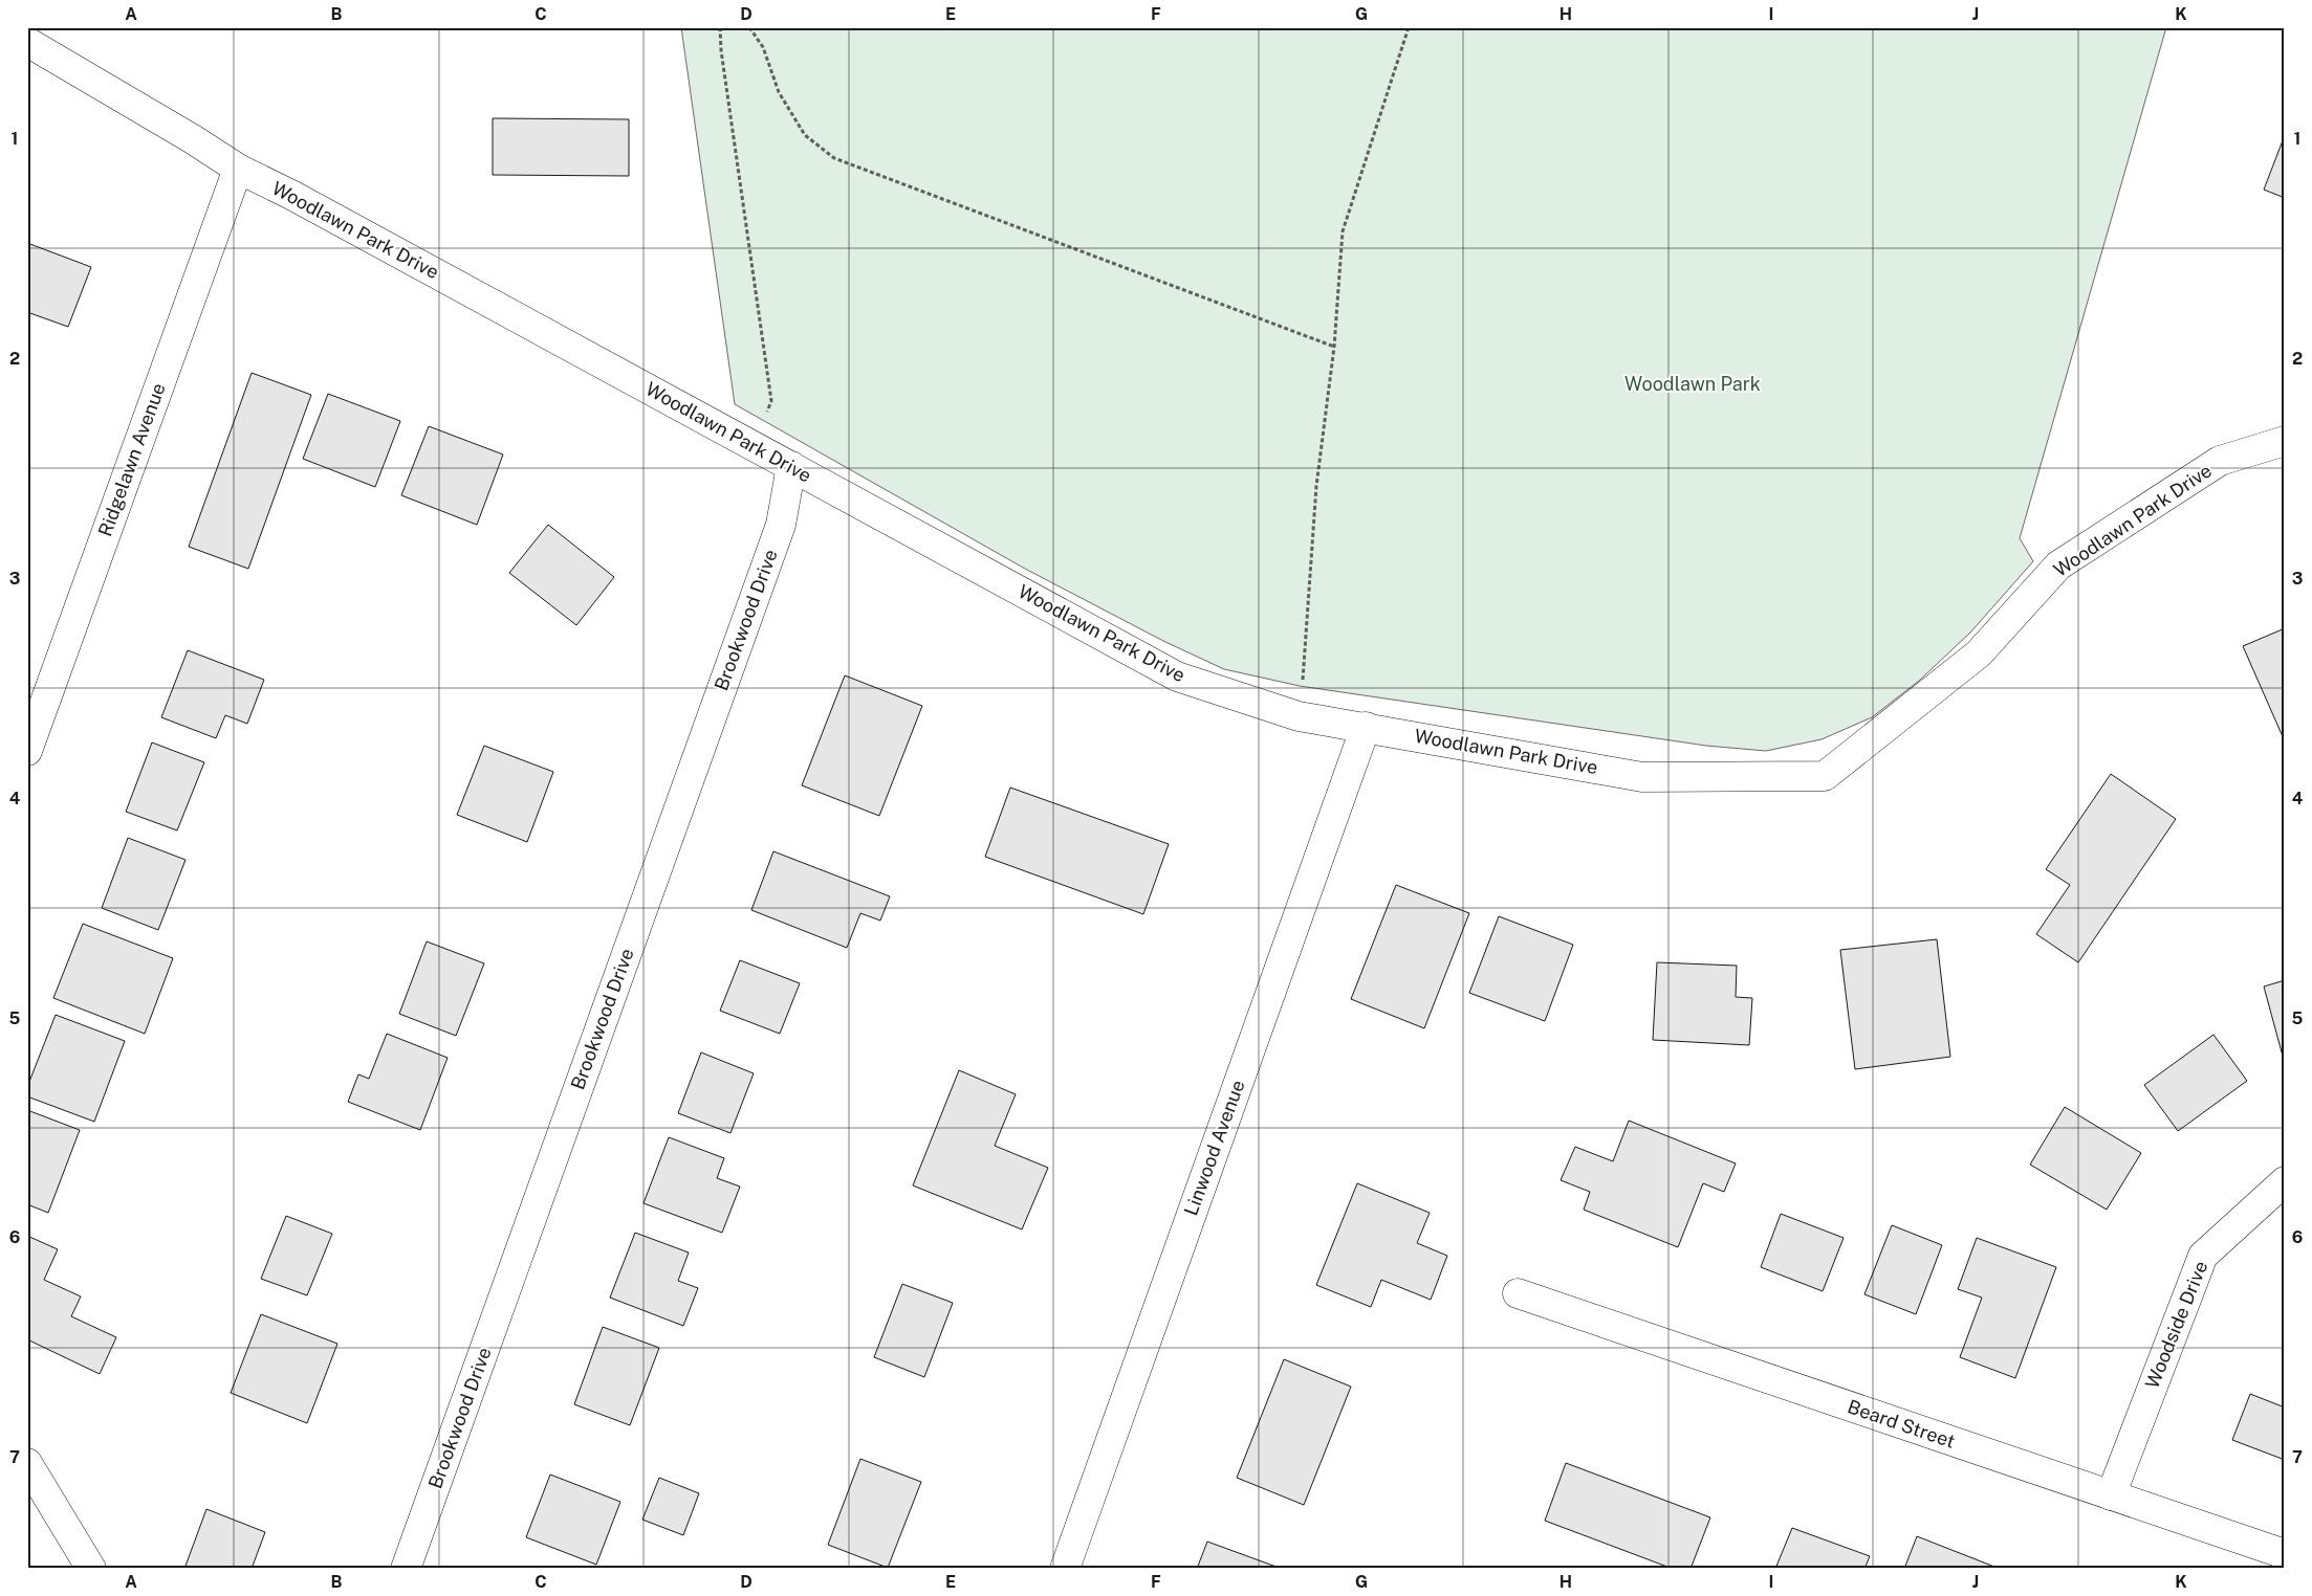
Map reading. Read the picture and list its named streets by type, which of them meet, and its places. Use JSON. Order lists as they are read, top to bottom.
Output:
{
  "streets": {
    "street": [
      "Woodlawn Park Drive",
      "Ridgelawn Avenue",
      "Brookwood Drive",
      "Linwood Avenue",
      "Woodside Drive",
      "Beard Street"
    ]
  },
  "crossings": [
    ["Woodlawn Park Drive", "Ridgelawn Avenue"],
    ["Woodlawn Park Drive", "Brookwood Drive"],
    ["Woodlawn Park Drive", "Linwood Avenue"],
    ["Woodside Drive", "Beard Street"]
  ],
  "parks": ["Woodlawn Park"],
  "grid": {
    "columns": [
      "A",
      "B",
      "C",
      "D",
      "E",
      "F",
      "G",
      "H",
      "I",
      "J",
      "K"
    ],
    "rows": [
      "1",
      "2",
      "3",
      "4",
      "5",
      "6",
      "7"
    ]
  }
}
